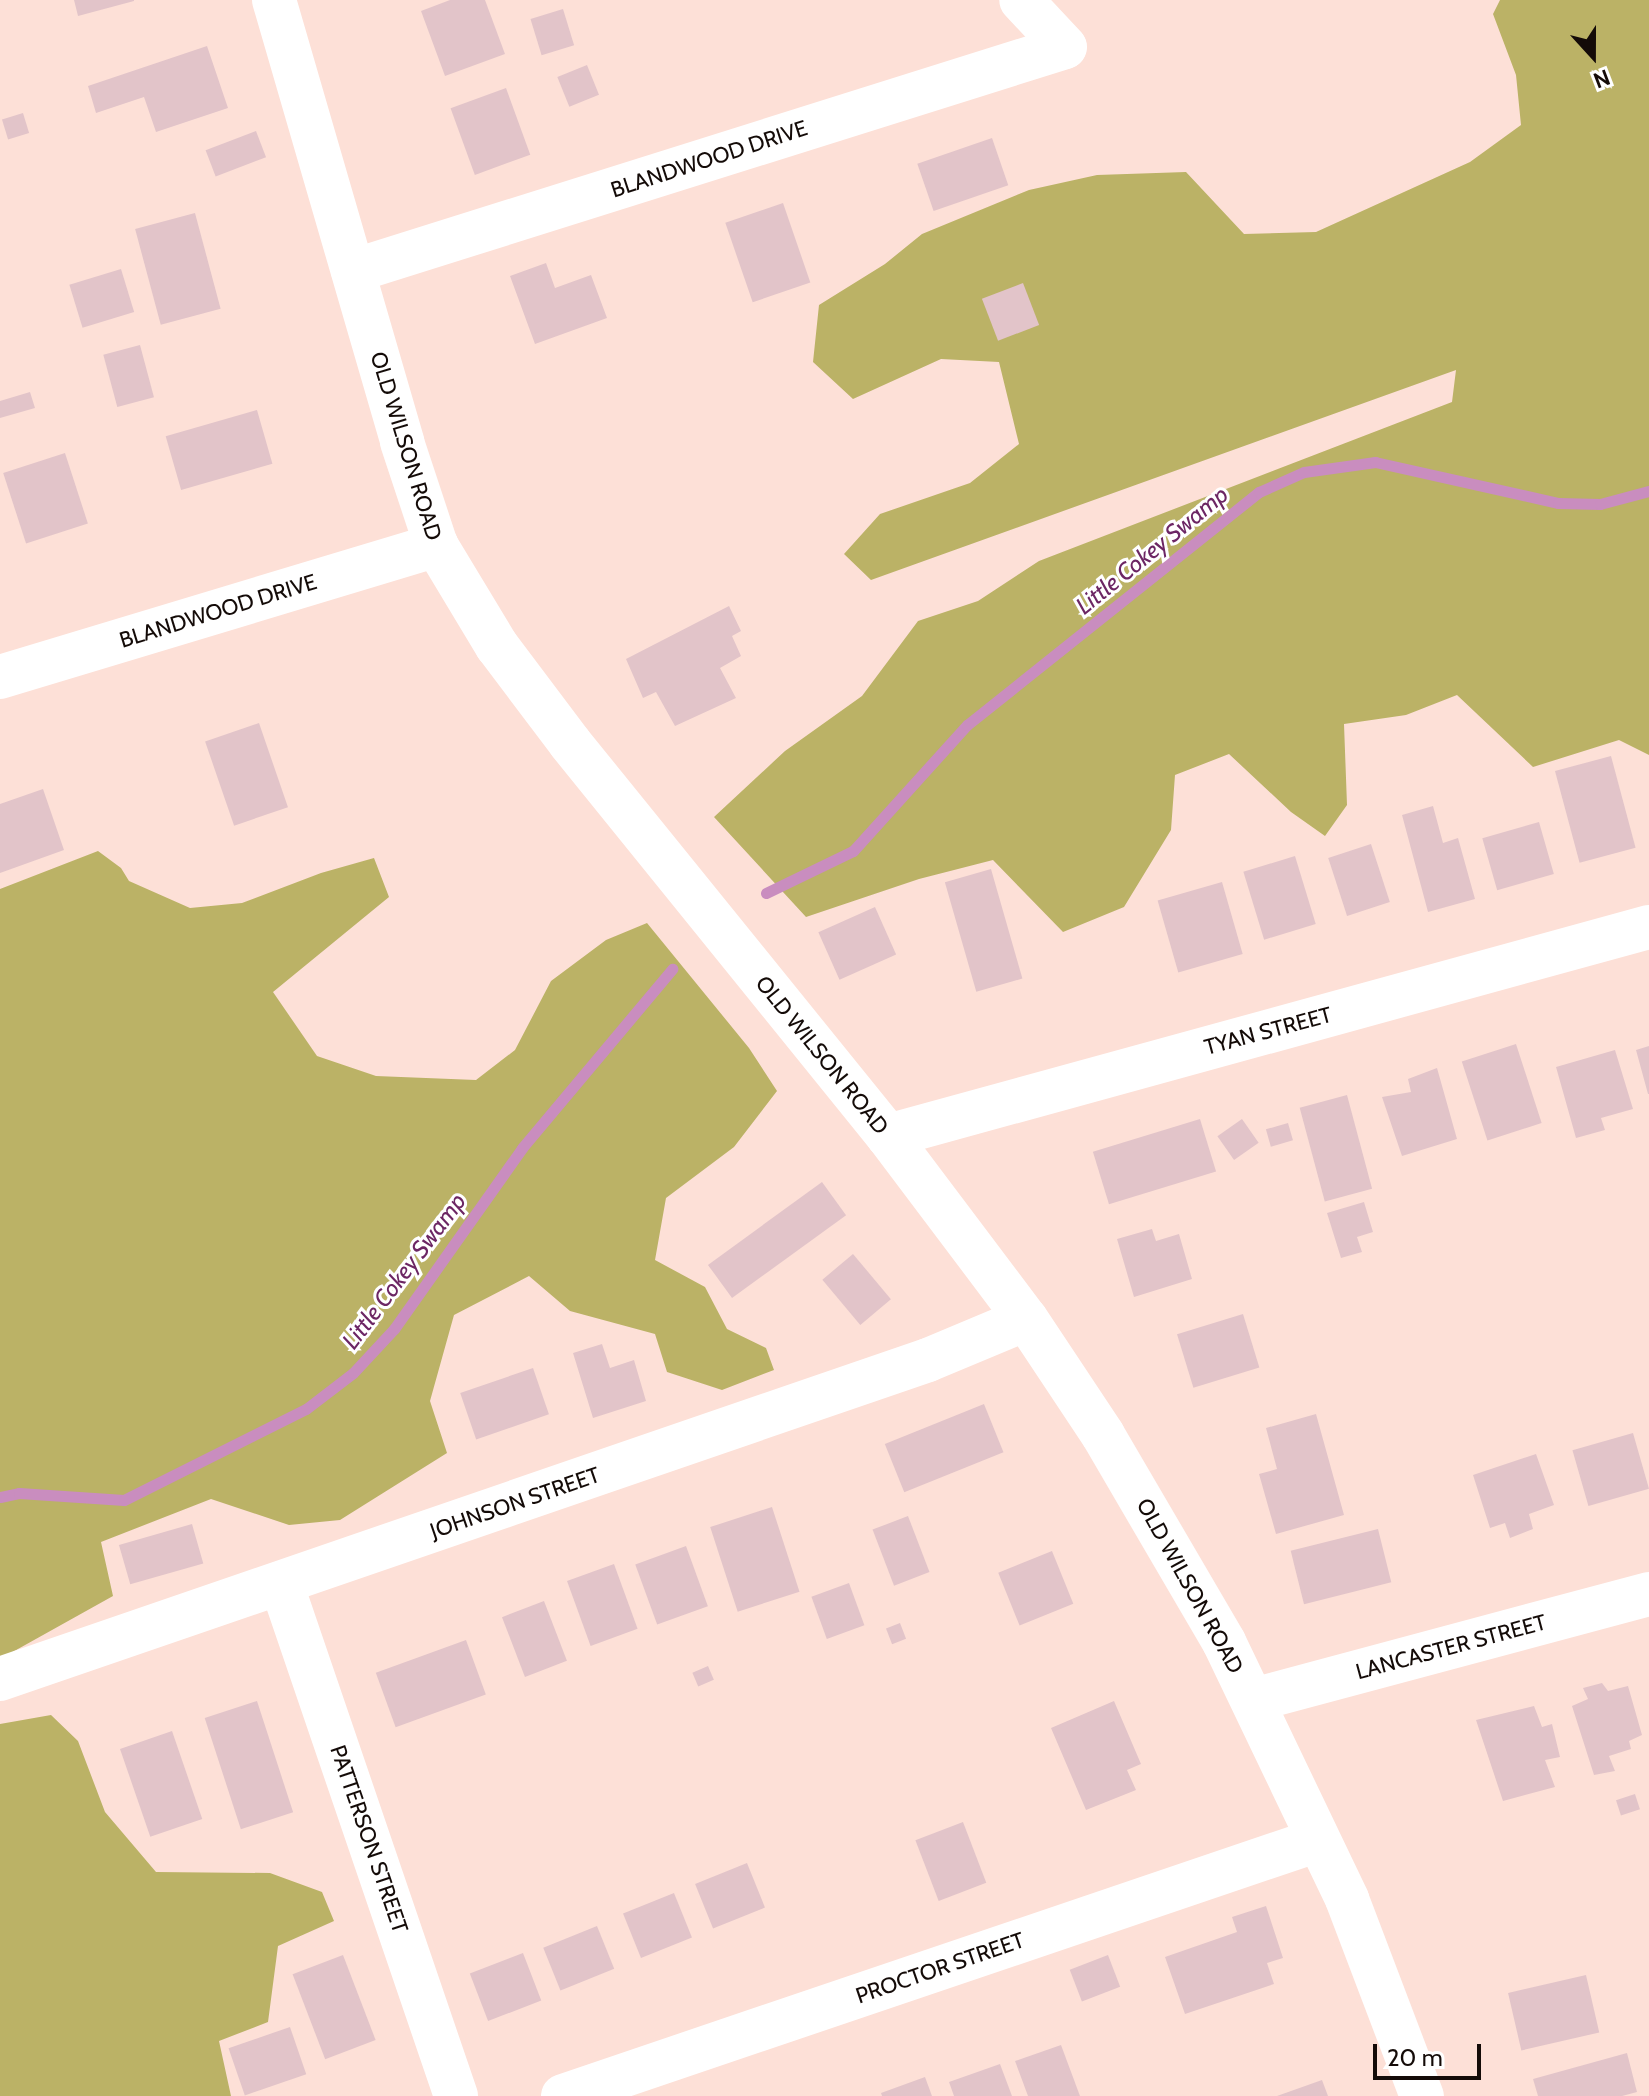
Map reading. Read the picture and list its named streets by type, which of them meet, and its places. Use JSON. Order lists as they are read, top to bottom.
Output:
{
  "streets": {
    "street": [
      "BLANDWOOD DRIVE",
      "OLD WILSON ROAD",
      "TYAN STREET",
      "JOHNSON STREET",
      "LANCASTER STREET",
      "PATTERSON STREET",
      "PROCTOR STREET"
    ]
  },
  "crossings": [
    ["BLANDWOOD DRIVE", "OLD WILSON ROAD"],
    ["OLD WILSON ROAD", "TYAN STREET"],
    ["OLD WILSON ROAD", "JOHNSON STREET"],
    ["OLD WILSON ROAD", "LANCASTER STREET"],
    ["OLD WILSON ROAD", "PROCTOR STREET"],
    ["JOHNSON STREET", "PATTERSON STREET"]
  ],
  "water": ["Little Cokey Swamp"],
  "scale_bar": "20 m",
  "north": "bottom"
}
